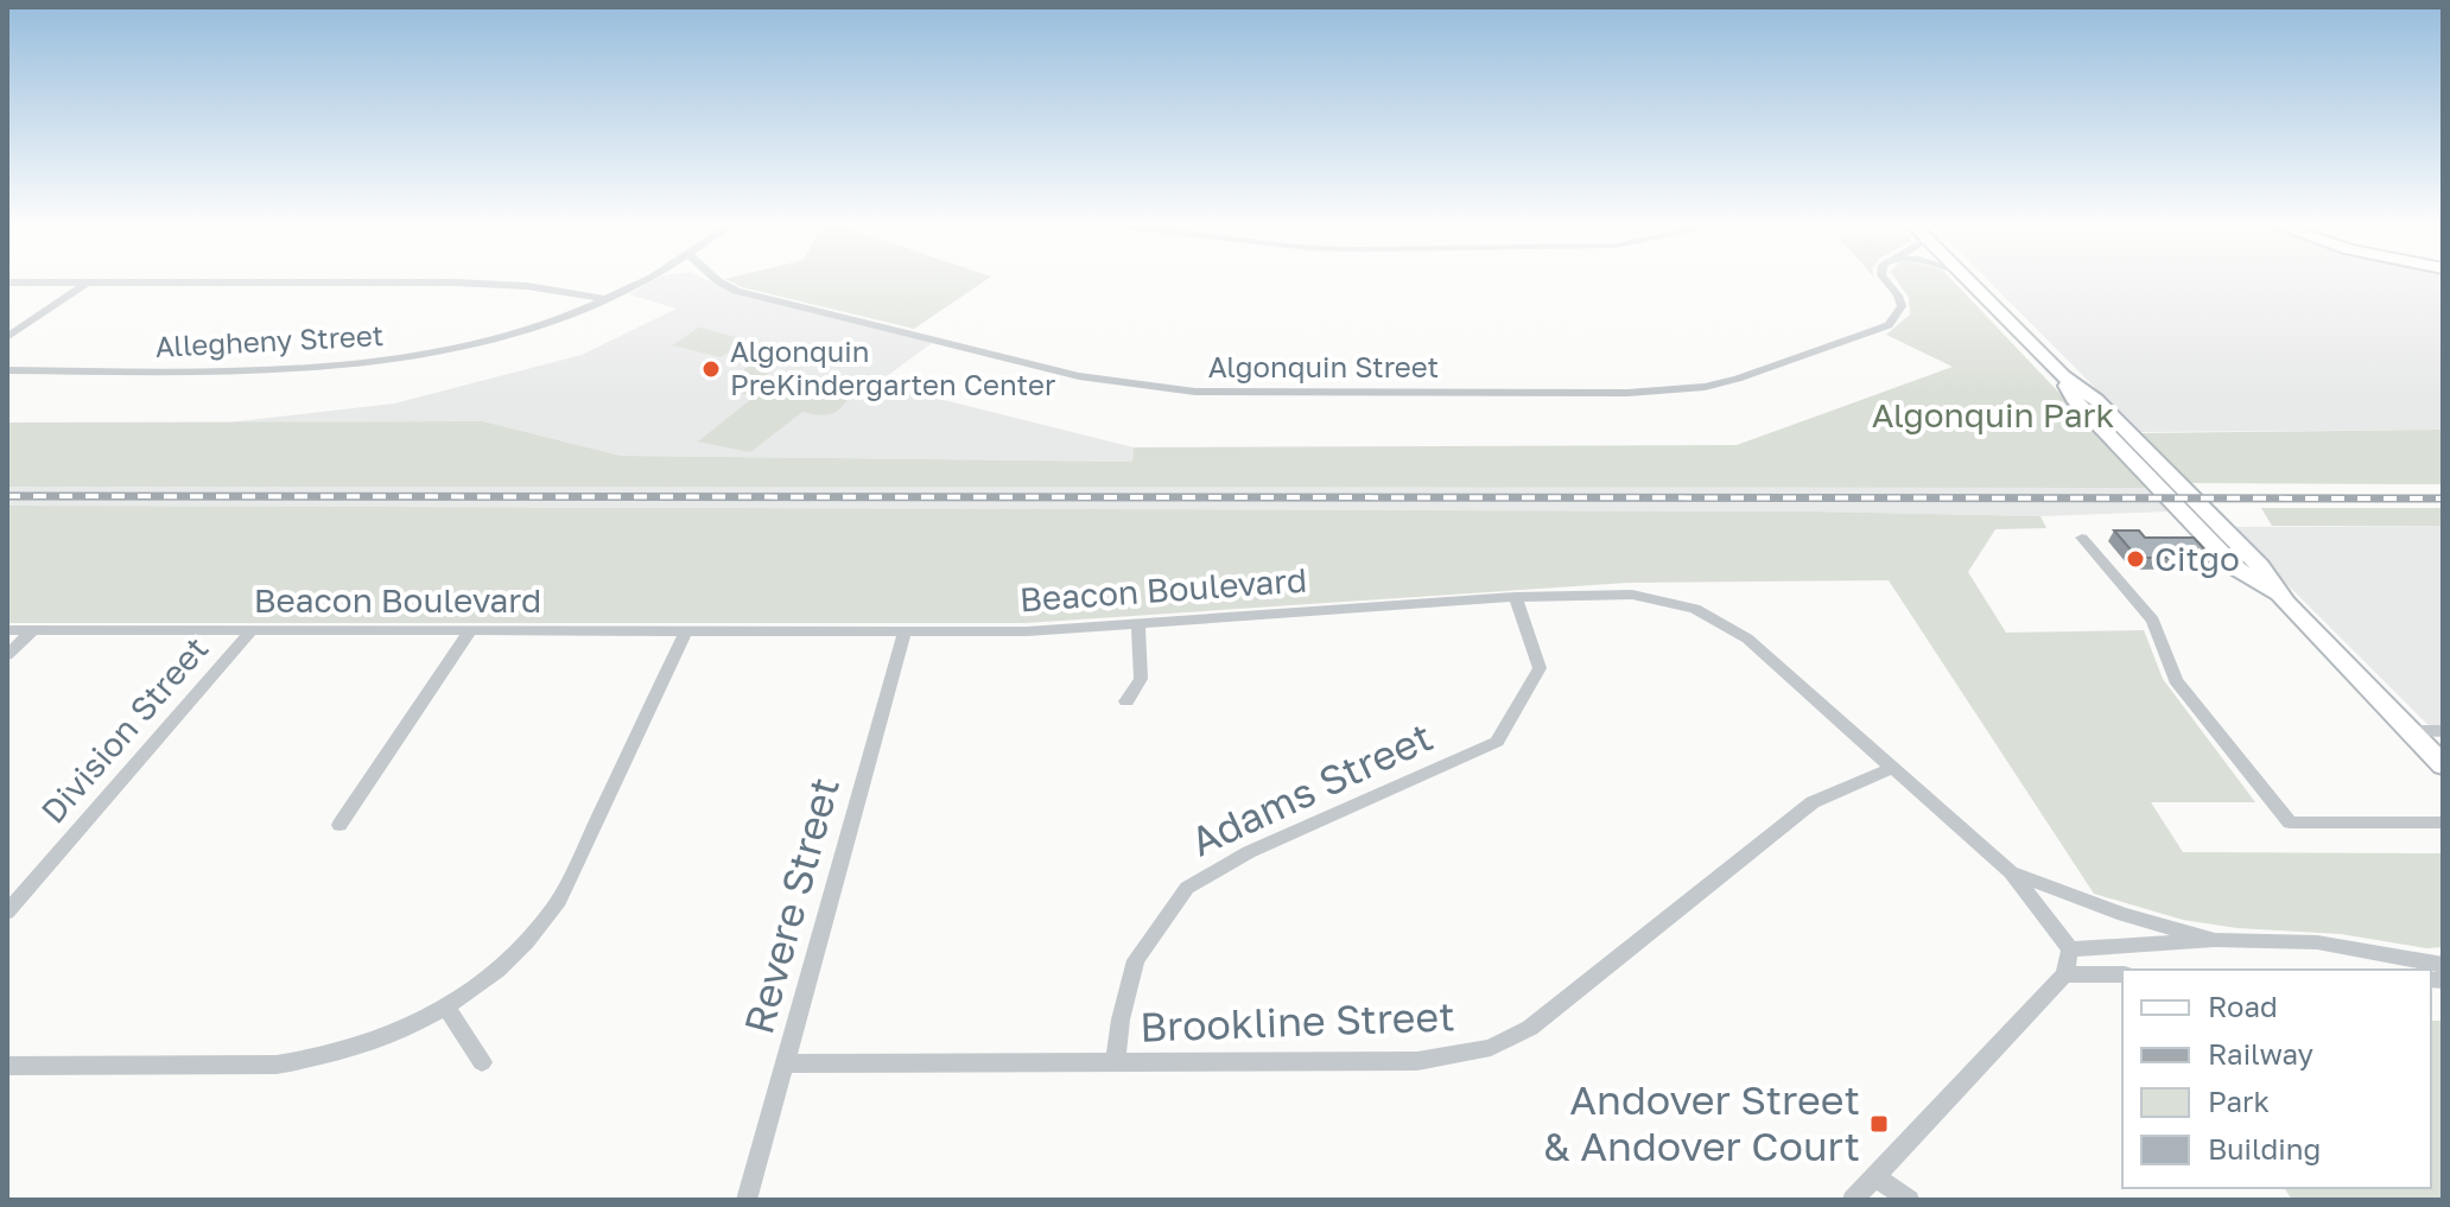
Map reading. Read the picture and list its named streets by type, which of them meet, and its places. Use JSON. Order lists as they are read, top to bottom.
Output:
{
  "streets": {
    "street": [
      "Allegheny Street",
      "Algonquin Street",
      "Beacon Boulevard",
      "Division Street",
      "Adams Street",
      "Revere Street",
      "Brookline Street"
    ]
  },
  "crossings": [
    ["Beacon Boulevard", "Division Street"],
    ["Beacon Boulevard", "Adams Street"],
    ["Beacon Boulevard", "Revere Street"],
    ["Beacon Boulevard", "Brookline Street"],
    ["Adams Street", "Brookline Street"],
    ["Revere Street", "Brookline Street"]
  ],
  "parks": ["Algonquin Park"],
  "places": {
    "other": ["Algonquin PreKindergarten Center", "Citgo"],
    "transit": ["Andover Street & Andover Court"]
  },
  "legend": [
    "Road",
    "Railway",
    "Park",
    "Building"
  ]
}
